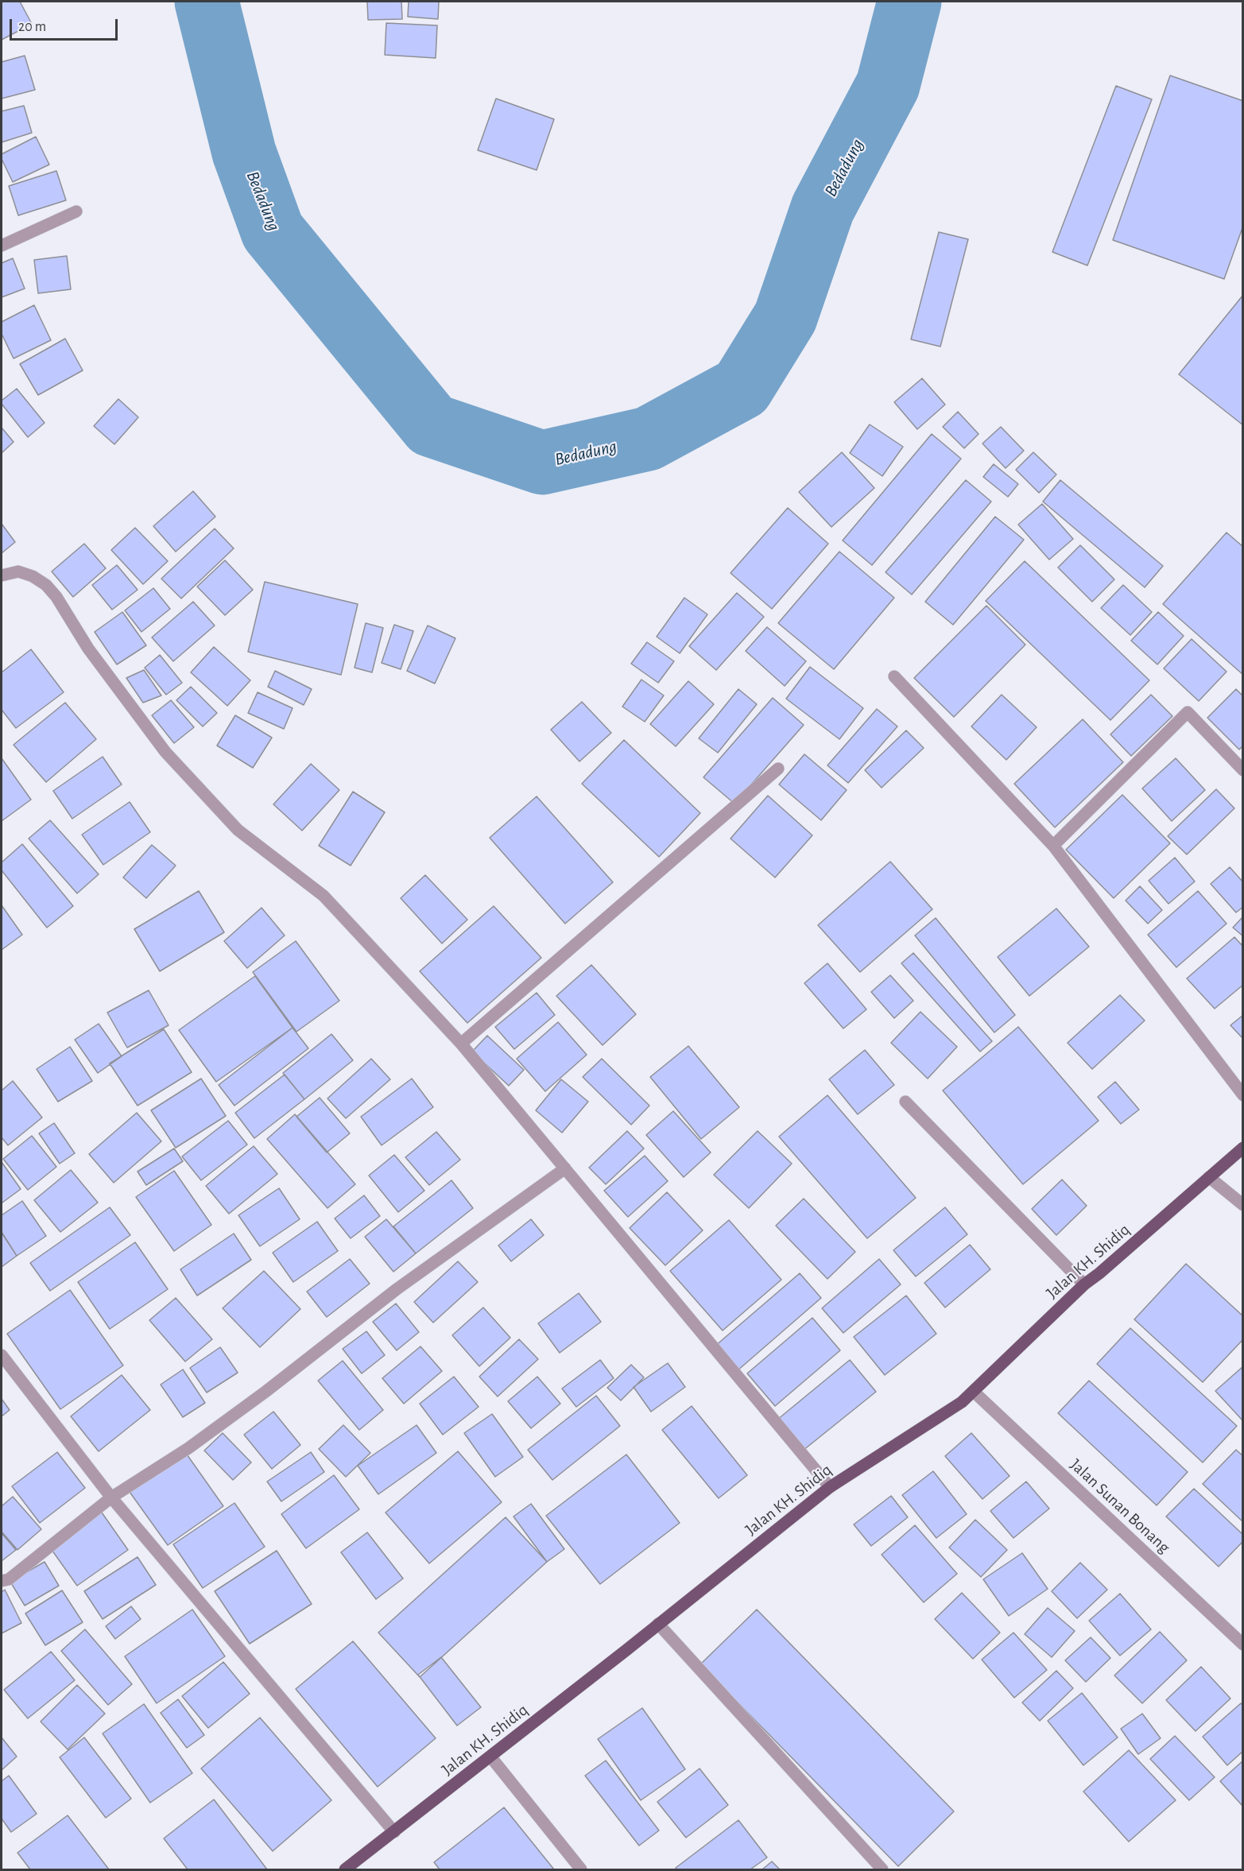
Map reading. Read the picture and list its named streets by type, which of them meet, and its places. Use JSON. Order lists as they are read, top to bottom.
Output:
{
  "streets": {
    "main road": ["Jalan KH. Shidiq"],
    "street": ["Jalan Sunan Bonang"]
  },
  "crossings": [
    ["Jalan KH. Shidiq", "Jalan Sunan Bonang"]
  ],
  "water": ["Bedadung"],
  "scale_bar": "20 m"
}
